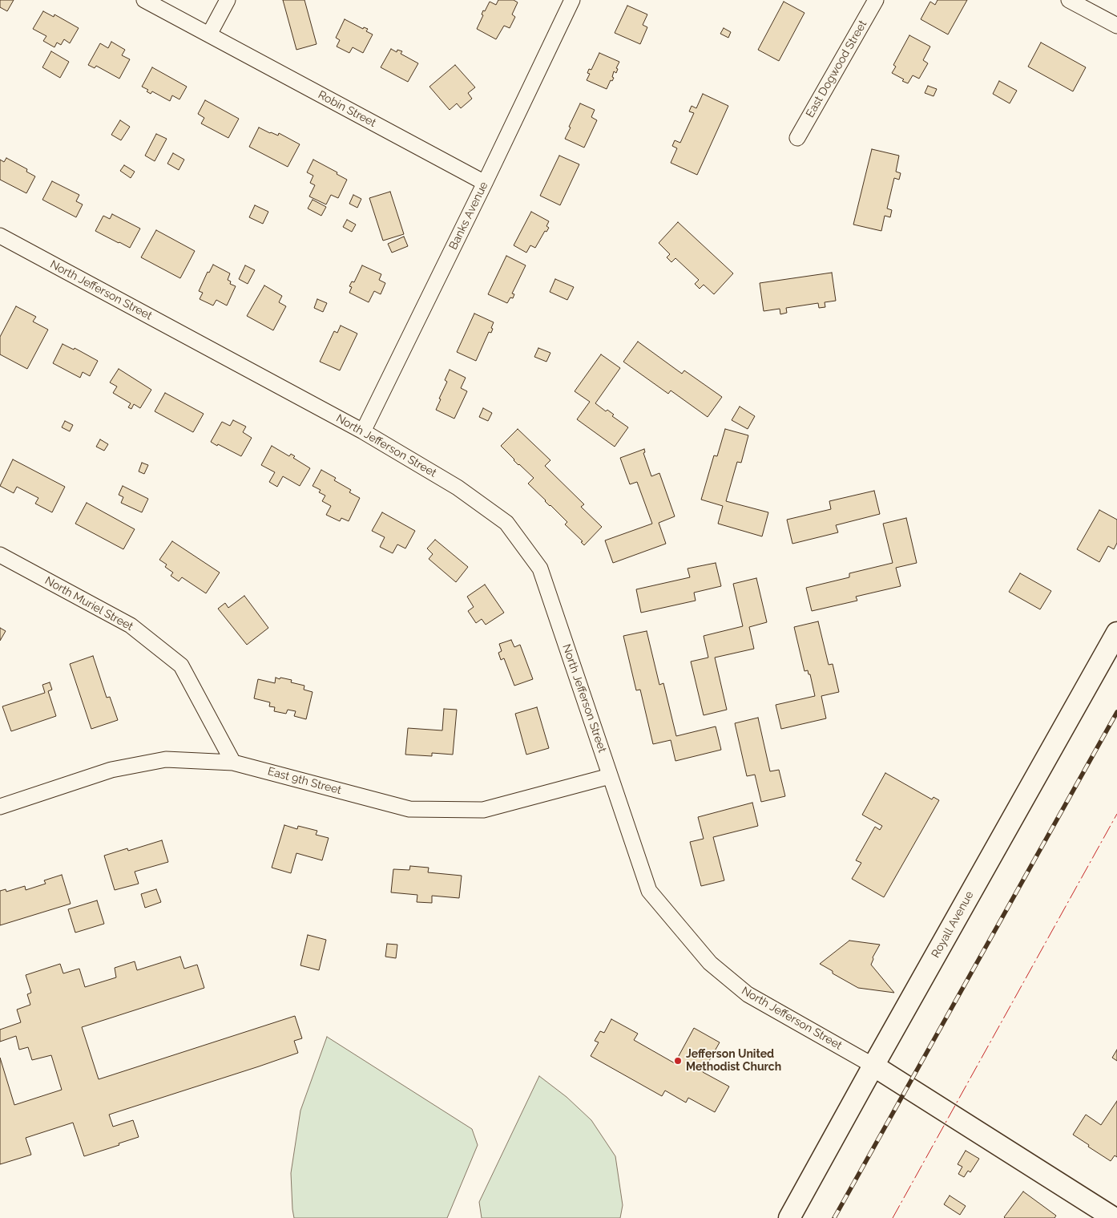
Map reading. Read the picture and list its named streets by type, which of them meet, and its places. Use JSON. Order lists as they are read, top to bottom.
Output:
{
  "streets": {
    "street": [
      "East Dogwood Street",
      "Robin Street",
      "Banks Avenue",
      "North Jefferson Street",
      "North Muriel Street",
      "East 9th Street",
      "Royall Avenue"
    ]
  },
  "crossings": [
    ["Robin Street", "Banks Avenue"],
    ["Banks Avenue", "North Jefferson Street"],
    ["North Jefferson Street", "East 9th Street"],
    ["North Jefferson Street", "Royall Avenue"],
    ["North Muriel Street", "East 9th Street"]
  ],
  "places": ["Jefferson United Methodist Church"]
}
